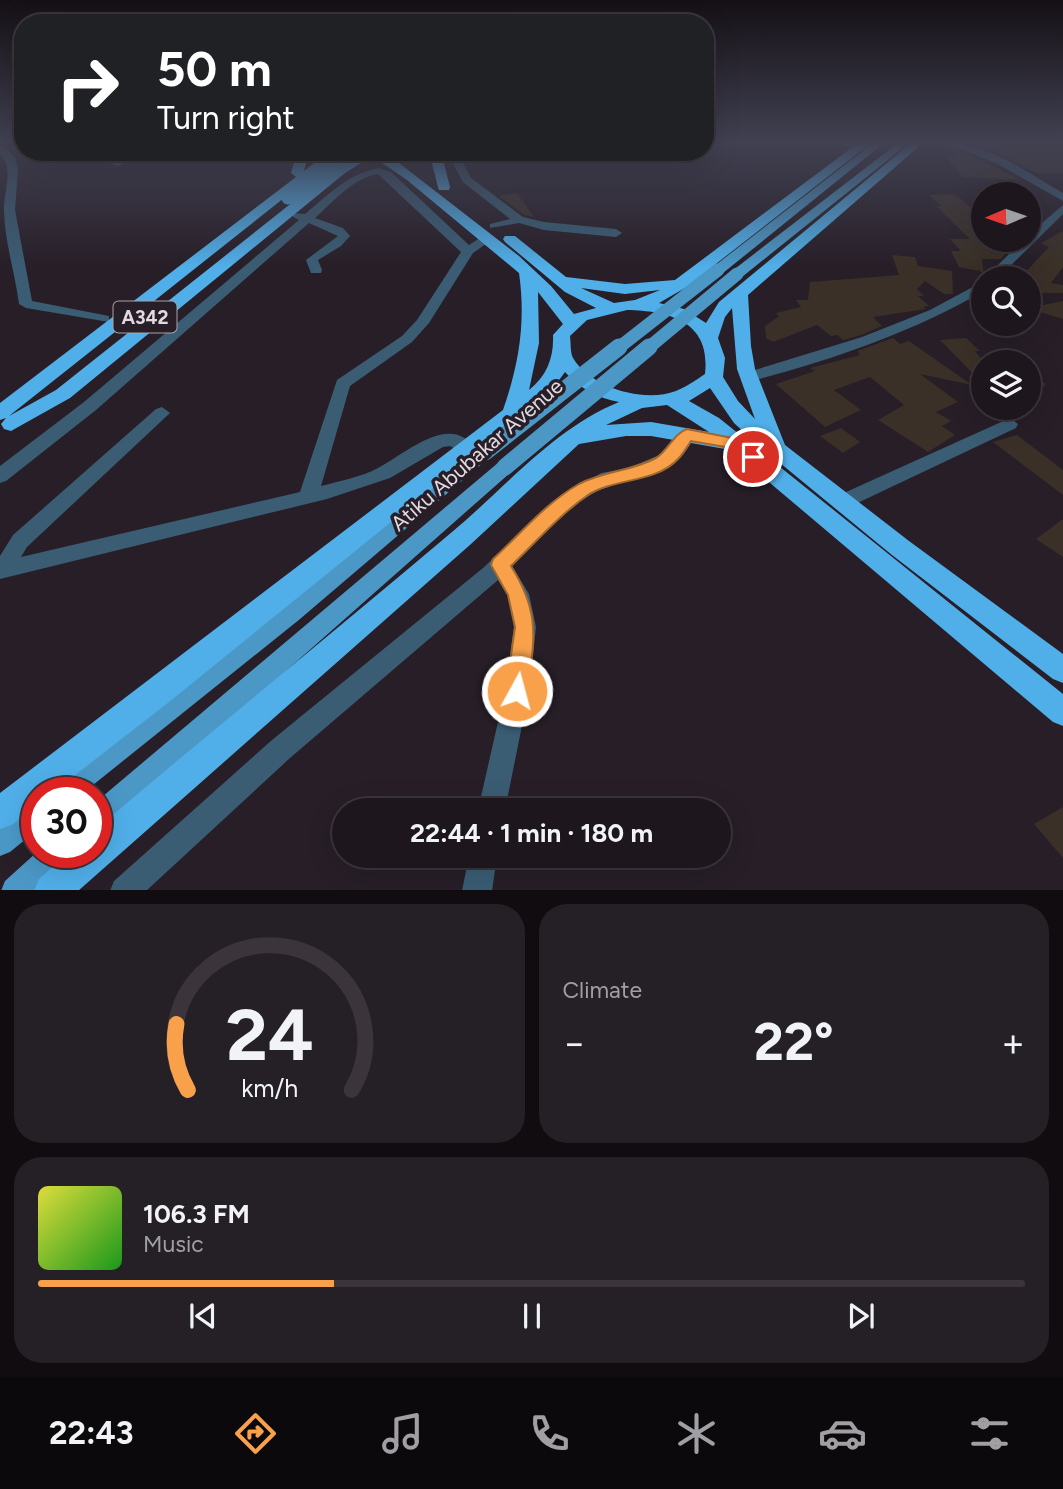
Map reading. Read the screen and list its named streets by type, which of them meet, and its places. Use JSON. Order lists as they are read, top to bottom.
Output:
{
  "streets": {
    "highway": ["A342"],
    "main road": ["Atiku Abubakar Avenue"]
  },
  "north": "left",
  "page": {
    "turn": ["50 m", "Turn right"],
    "limit": "30",
    "trip": "22:44 · 1 min · 180 m",
    "tile": "Climate",
    "heat": ["−", "22°", "+"],
    "song": ["106.3 FM", "Music"],
    "tabs": "22:43",
    "gauge": ["24", "km/h"]
  }
}
